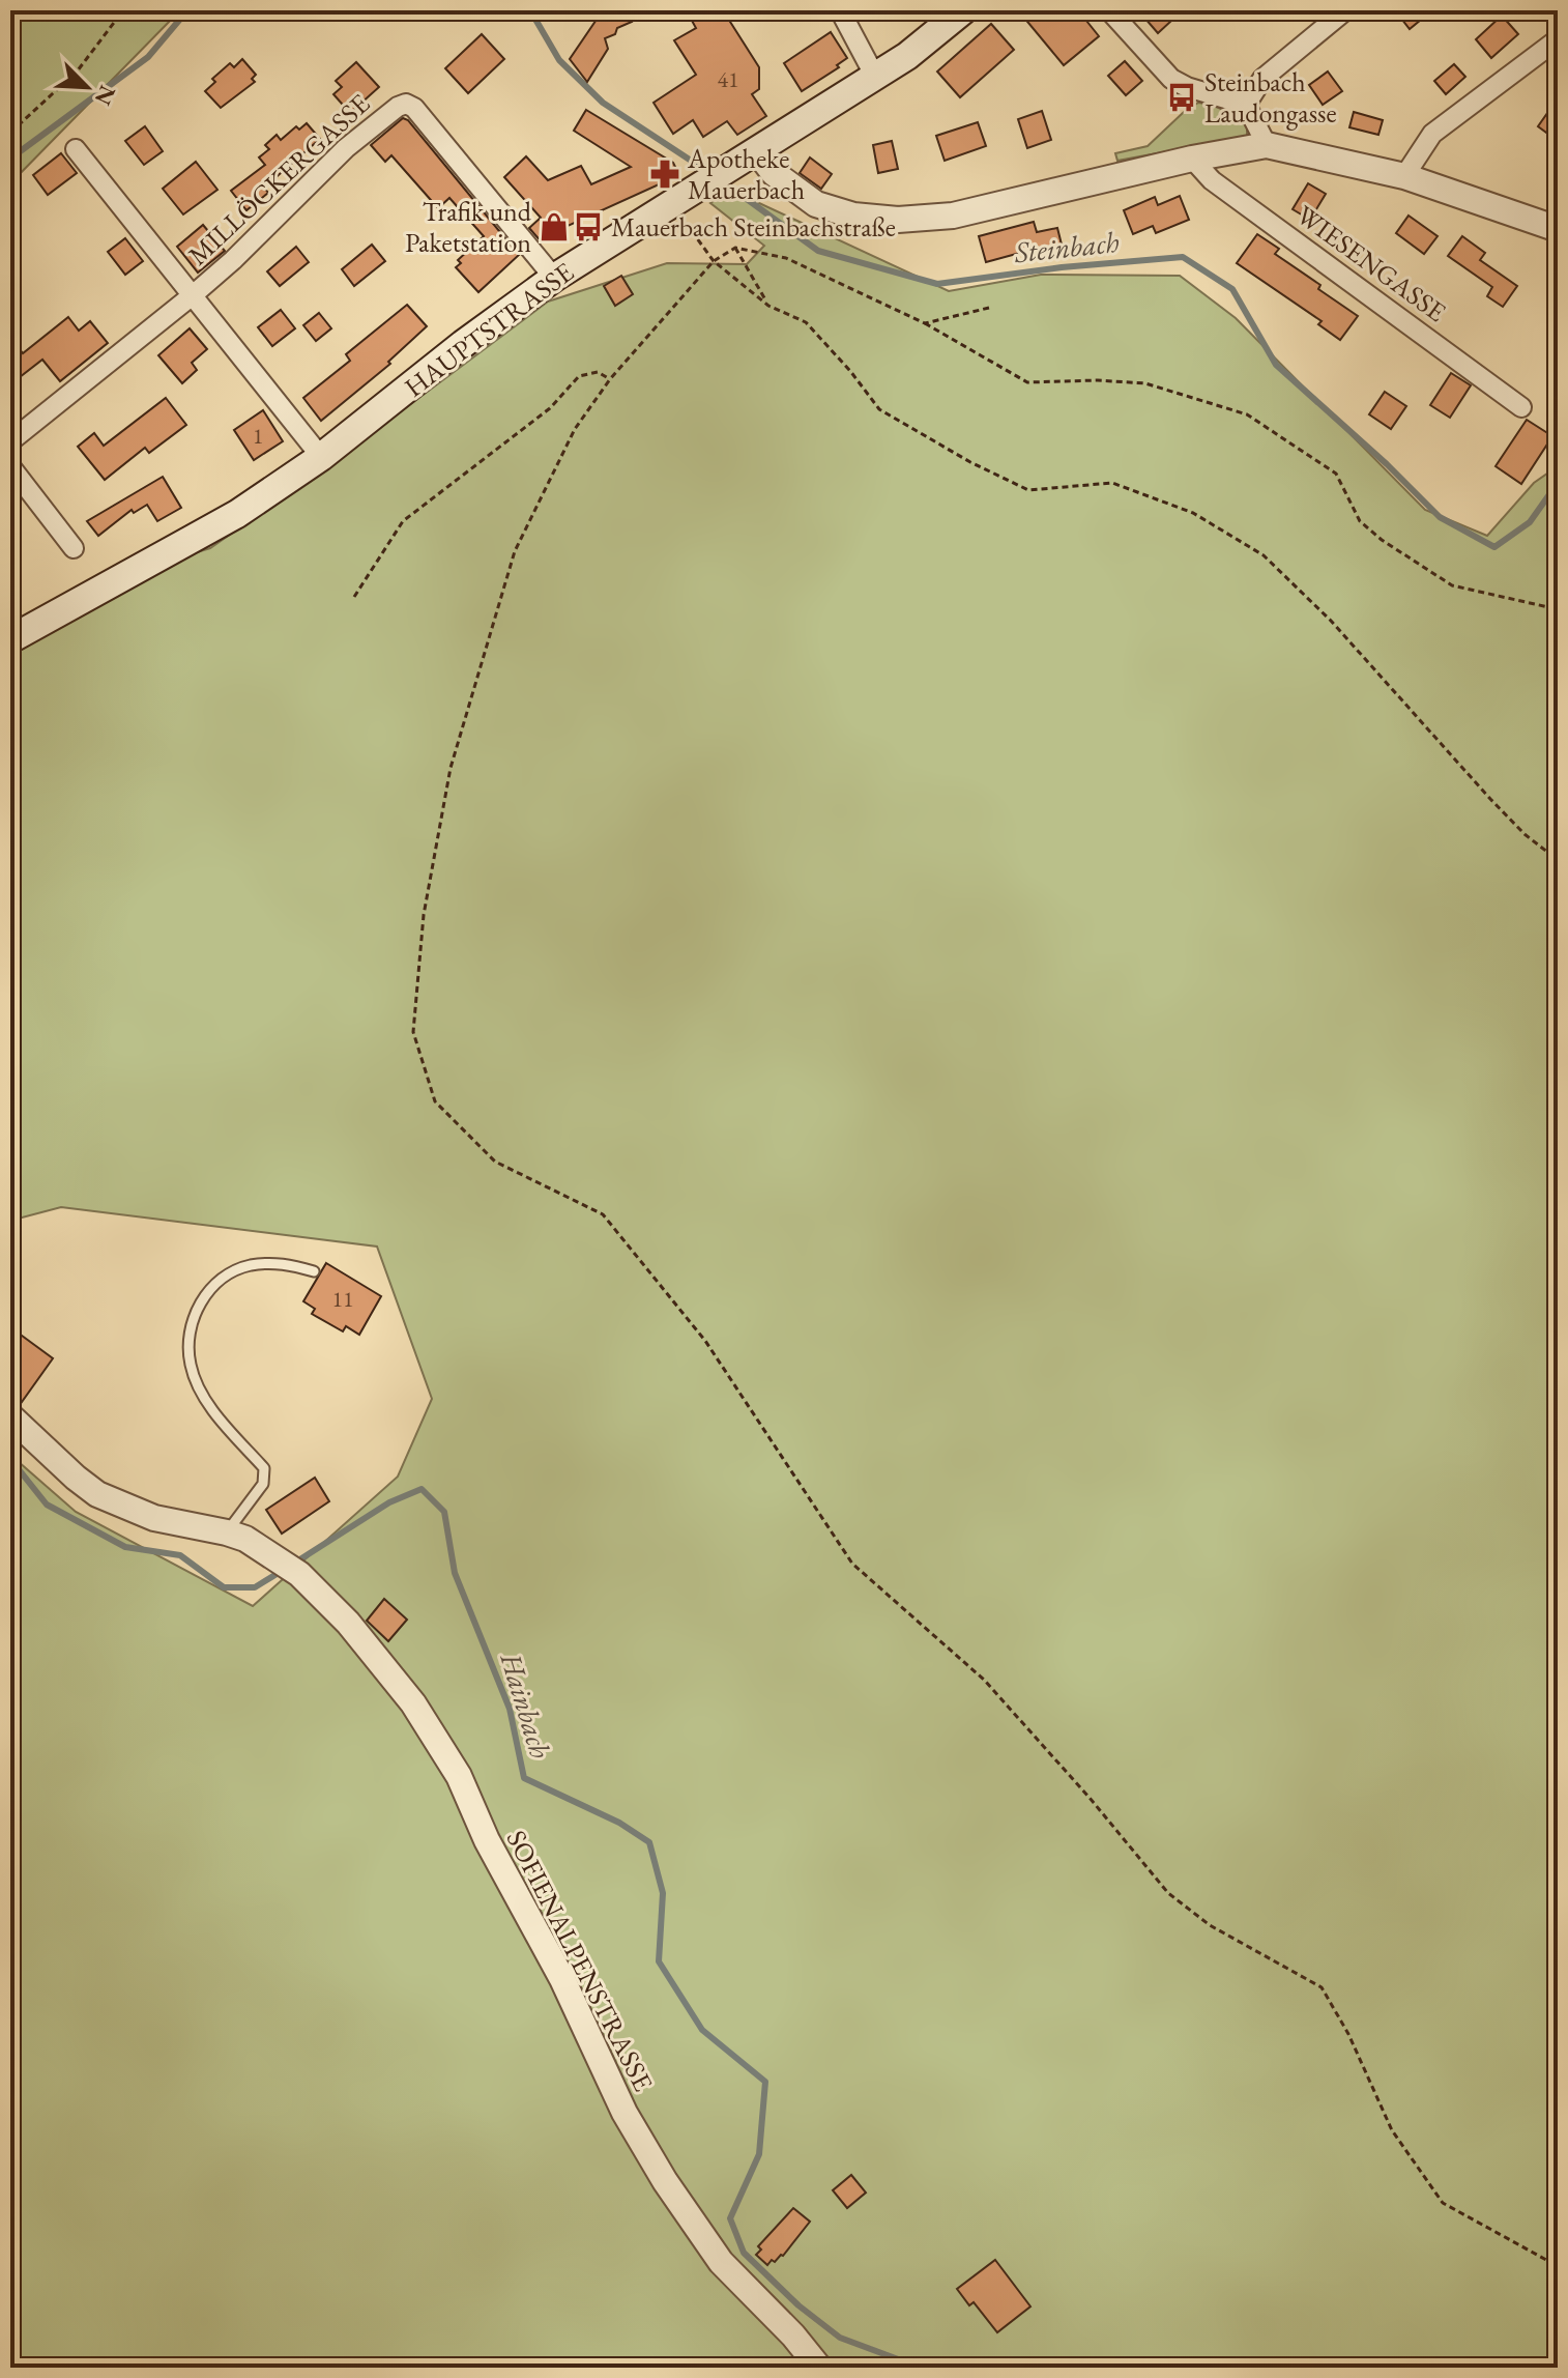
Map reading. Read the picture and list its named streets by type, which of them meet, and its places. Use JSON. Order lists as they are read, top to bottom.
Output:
{
  "streets": {
    "main road": ["HAUPTSTRASSE"],
    "street": ["MILLÖCKERGASSE", "WIESENGASSE", "SOFIENALPENSTRASSE"]
  },
  "crossings": [
    ["MILLÖCKERGASSE", "HAUPTSTRASSE"]
  ],
  "water": ["Steinbach", "Hainbach"],
  "places": {
    "bus stop": ["Steinbach Laudongasse", "Mauerbach Steinbachstraße"],
    "pharmacy": ["Apotheke Mauerbach"],
    "shop": ["Trafik und Paketstation"]
  },
  "house_numbers": ["41", "1", "11"],
  "north": "bottom right"
}
